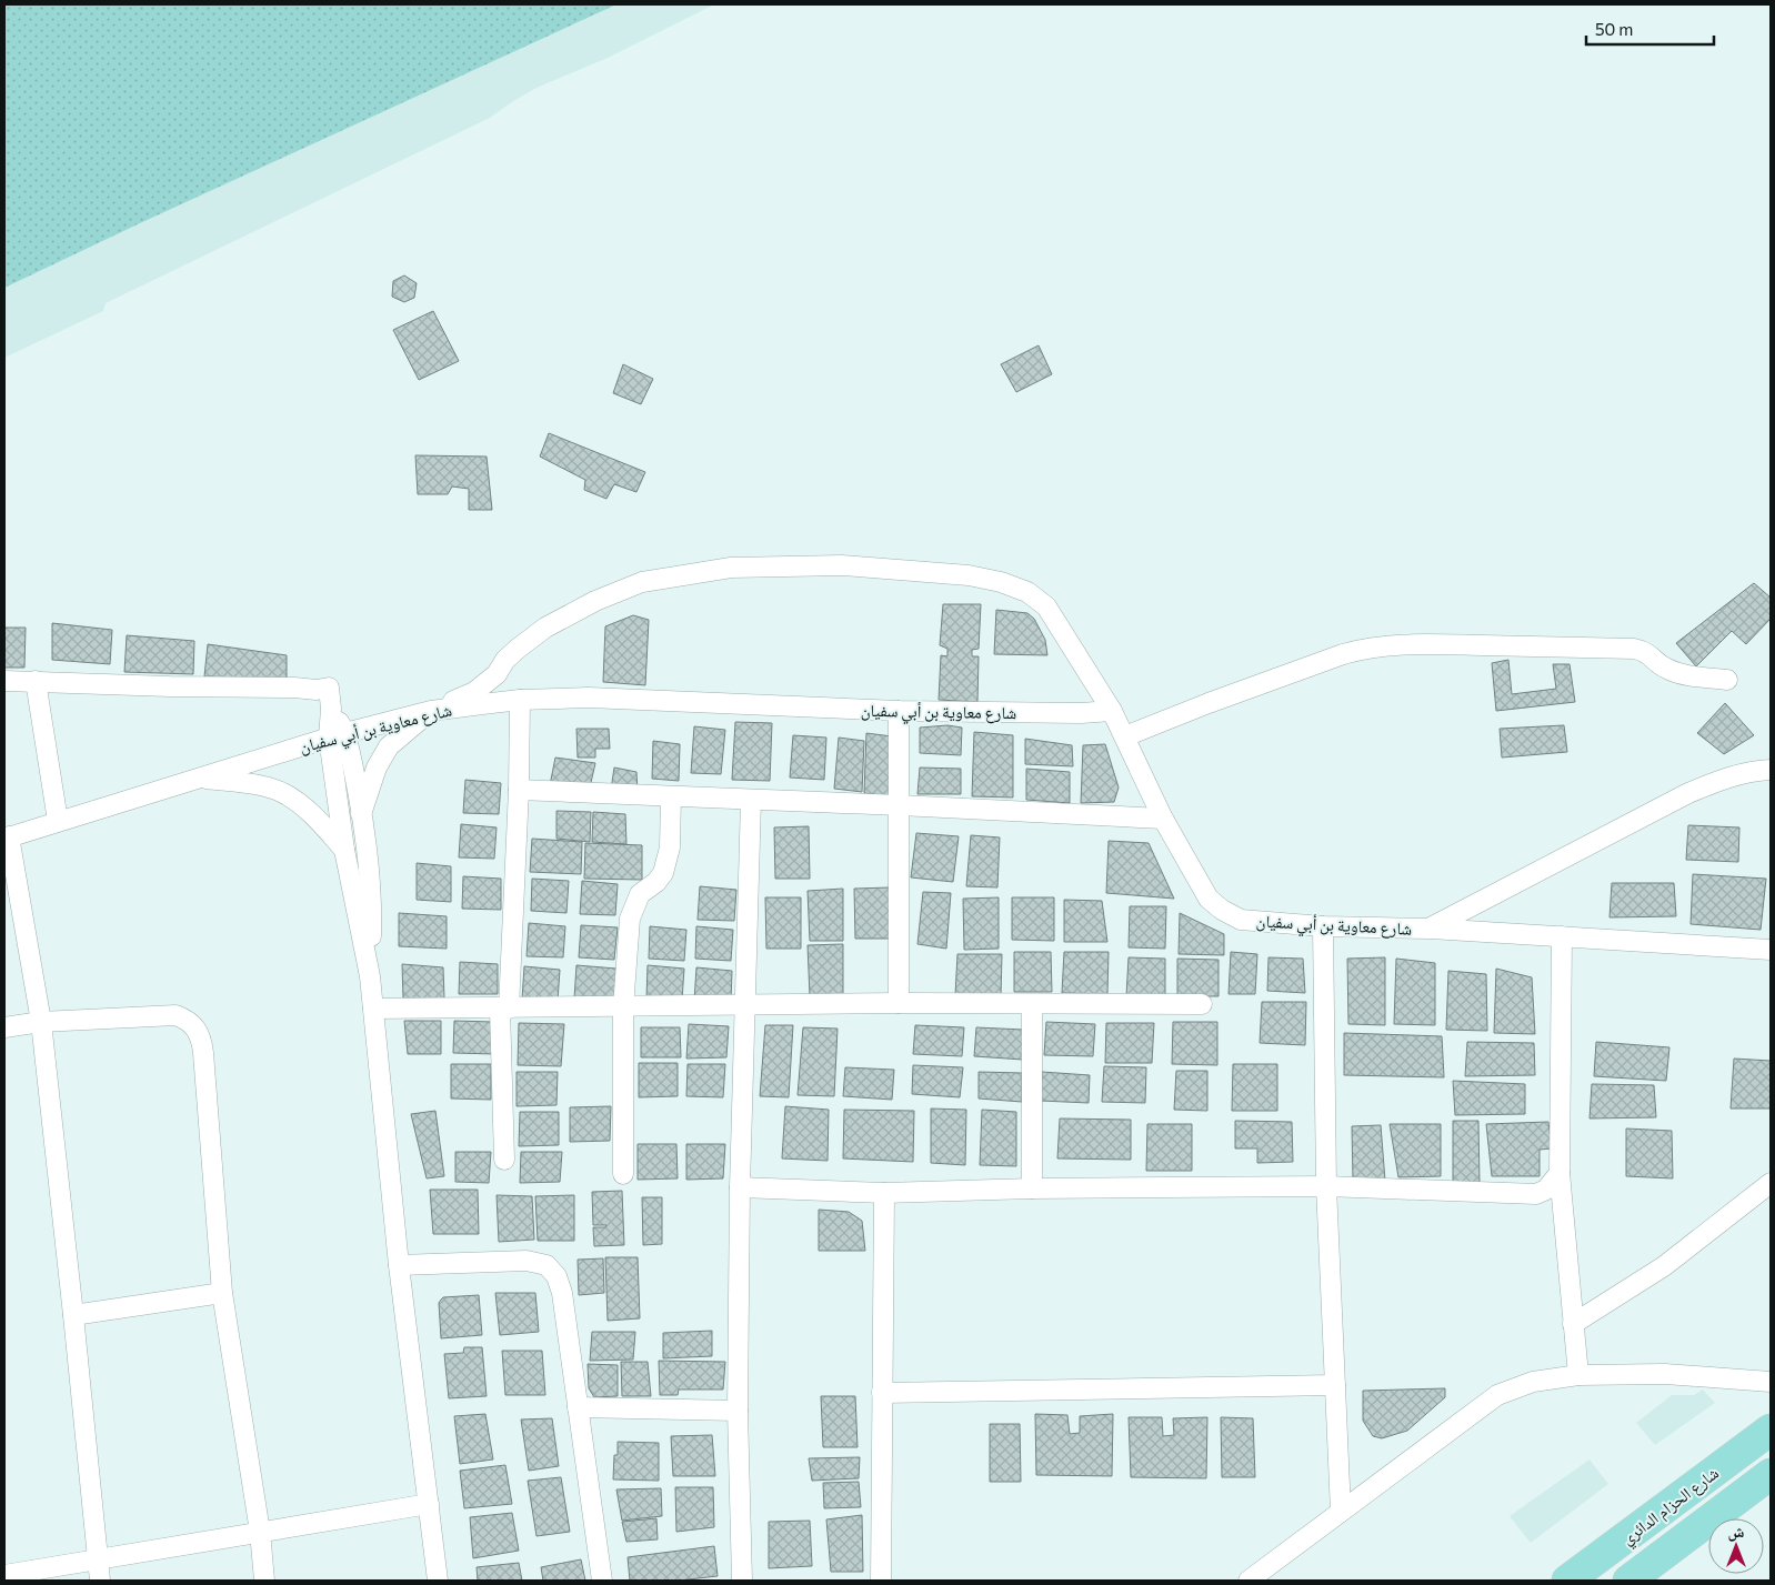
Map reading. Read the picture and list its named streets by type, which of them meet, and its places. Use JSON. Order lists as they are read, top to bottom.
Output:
{
  "streets": {
    "main road": ["شارع الحزام الدائري"],
    "street": ["شارع معاوية بن أبي سفيان"]
  },
  "scale_bar": "50 m",
  "north": "top"
}
